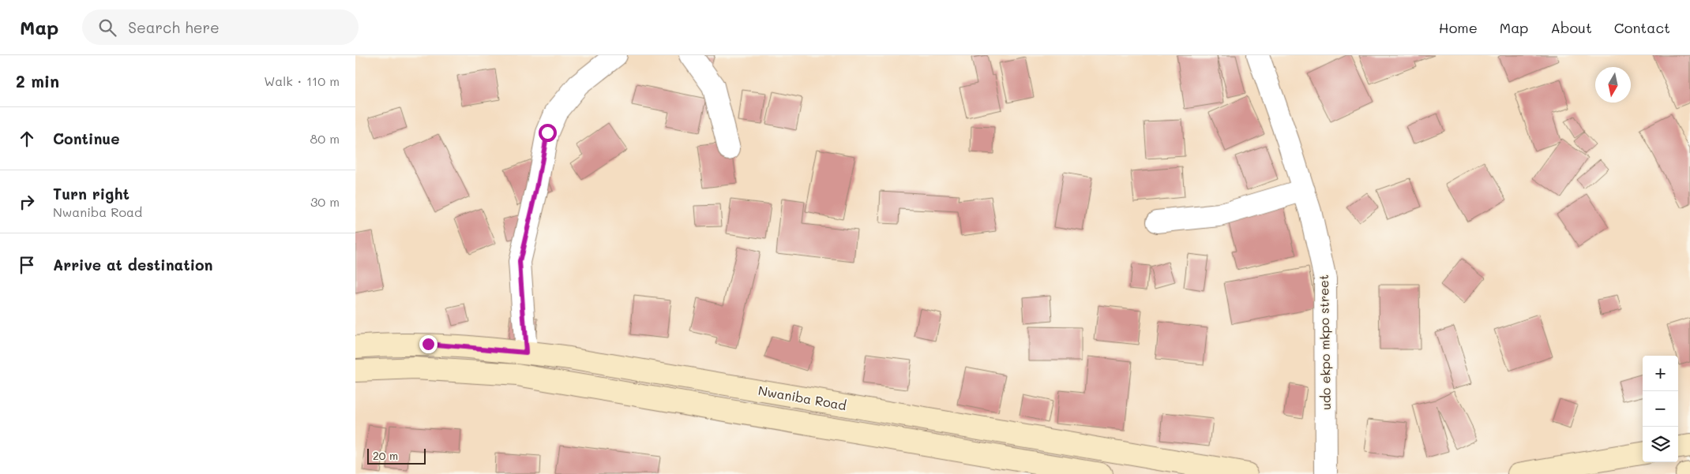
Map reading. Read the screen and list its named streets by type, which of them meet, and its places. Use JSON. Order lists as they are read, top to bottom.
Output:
{
  "streets": {
    "main road": ["Nwaniba Road"],
    "street": ["udo ekpo mkpo street"]
  },
  "scale_bar": "20 m",
  "north": "bottom",
  "page": {
    "header": "Map",
    "search": "Search here",
    "nav": [
      "Home",
      "Map",
      "About",
      "Contact"
    ],
    "heading": ["2 min", "Walk · 110 m"],
    "list": [
      ["Continue", "80 m"],
      ["Turn right", "Nwaniba Road", "30 m"],
      "Arrive at destination"
    ],
    "map_buttons": ["+", "−"],
    "scale": "20 m"
  }
}
